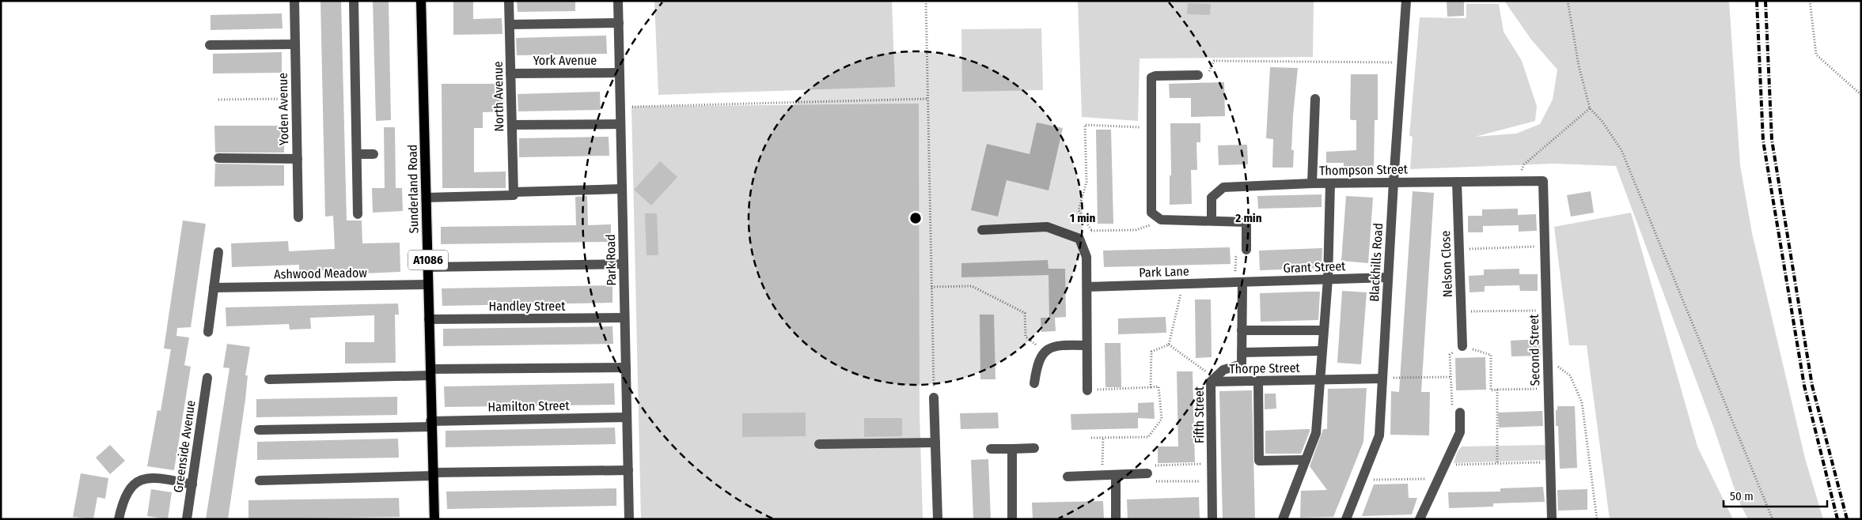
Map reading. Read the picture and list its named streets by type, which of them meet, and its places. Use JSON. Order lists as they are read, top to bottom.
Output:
{
  "streets": {
    "main road": ["Sunderland Road", "A1086"],
    "street": [
      "York Avenue",
      "North Avenue",
      "Yoden Avenue",
      "Thompson Street",
      "Park Road",
      "Blackhills Road",
      "Nelson Close",
      "Grant Street",
      "Park Lane",
      "Ashwood Meadow",
      "Handley Street",
      "Second Street",
      "Thorpe Street",
      "Hamilton Street",
      "Fifth Street",
      "Greenside Avenue"
    ]
  },
  "crossings": [
    ["York Avenue", "North Avenue"],
    ["York Avenue", "Park Road"],
    ["Thompson Street", "Blackhills Road"],
    ["Thompson Street", "Nelson Close"],
    ["Thompson Street", "Second Street"],
    ["Sunderland Road", "Ashwood Meadow"],
    ["Sunderland Road", "Handley Street"],
    ["Sunderland Road", "Hamilton Street"],
    ["Park Road", "Handley Street"],
    ["Park Road", "Hamilton Street"],
    ["Blackhills Road", "Grant Street"],
    ["Blackhills Road", "Thorpe Street"],
    ["Grant Street", "Park Lane"],
    ["Grant Street", "Fifth Street"],
    ["Park Lane", "Fifth Street"],
    ["Thorpe Street", "Fifth Street"]
  ],
  "scale_bar": "50 m",
  "rings": ["1 min", "2 min"]
}
